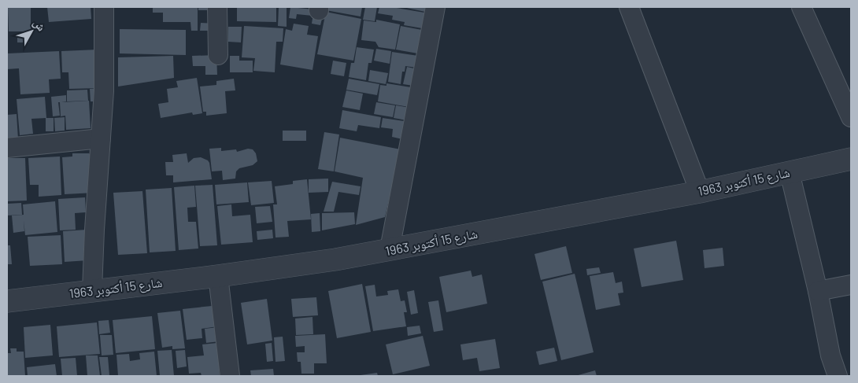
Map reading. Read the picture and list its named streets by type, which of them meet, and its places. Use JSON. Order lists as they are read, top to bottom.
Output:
{
  "streets": {
    "street": ["شارع 15 أكتوبر 1963"]
  },
  "north": "top right"
}
